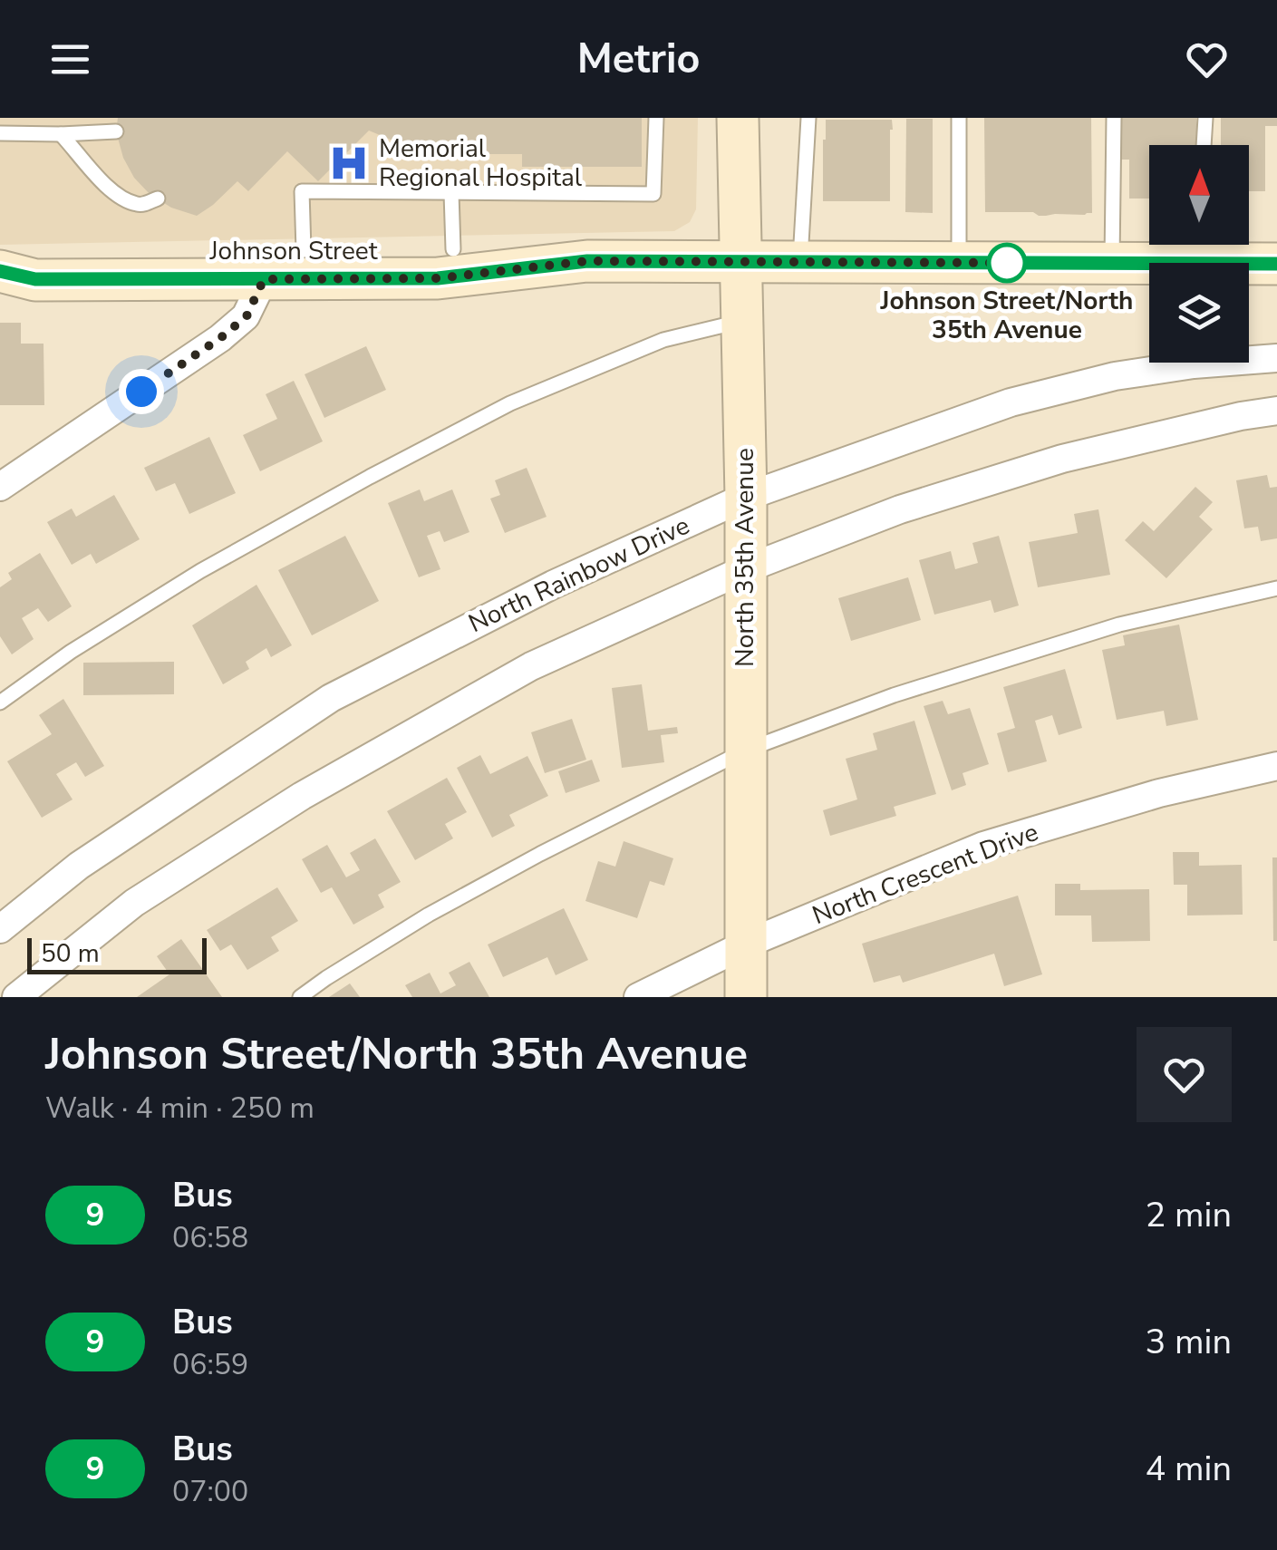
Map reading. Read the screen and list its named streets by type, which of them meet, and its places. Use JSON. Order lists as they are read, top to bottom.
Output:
{
  "streets": {
    "street": [
      "Johnson Street",
      "North 35th Avenue",
      "North Rainbow Drive",
      "North Crescent Drive"
    ]
  },
  "crossings": [
    ["Johnson Street", "North 35th Avenue"],
    ["North 35th Avenue", "North Rainbow Drive"],
    ["North 35th Avenue", "North Crescent Drive"]
  ],
  "places": {
    "hospital": ["Memorial Regional Hospital"],
    "other": ["Johnson Street/North 35th Avenue"]
  },
  "lines": ["bus line 9"],
  "scale_bar": "50 m",
  "north": "top",
  "page": {
    "header": "Metrio",
    "scale": "50 m",
    "heading": ["Johnson Street/North 35th Avenue", "Walk · 4 min · 250 m"],
    "list": [
      {
        "mark": "9",
        "name": "Bus",
        "note": "06:58",
        "value": "2 min"
      },
      {
        "mark": "9",
        "name": "Bus",
        "note": "06:59",
        "value": "3 min"
      },
      {
        "mark": "9",
        "name": "Bus",
        "note": "07:00",
        "value": "4 min"
      }
    ]
  }
}
